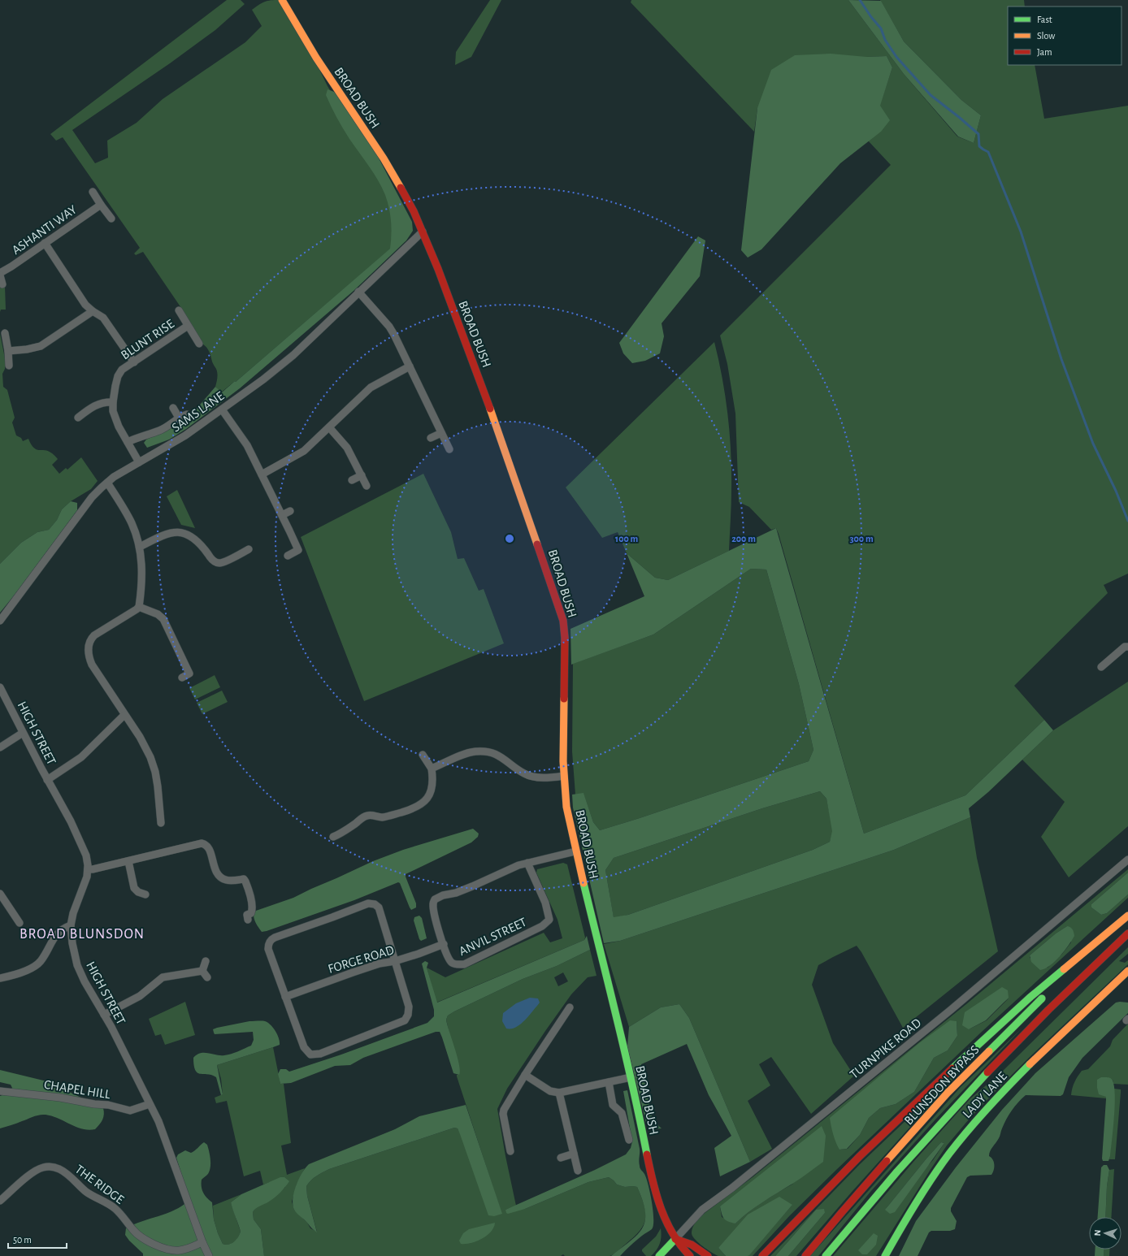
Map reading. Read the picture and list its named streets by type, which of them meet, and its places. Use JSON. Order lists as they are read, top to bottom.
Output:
{
  "streets": {
    "main road": [
      "BROAD BUSH",
      "TURNPIKE ROAD",
      "BLUNSDON BYPASS",
      "LADY LANE"
    ],
    "street": [
      "ASHANTI WAY",
      "BLUNT RISE",
      "SAMS LANE",
      "HIGH STREET",
      "ANVIL STREET",
      "FORGE ROAD",
      "CHAPEL HILL",
      "THE RIDGE"
    ]
  },
  "crossings": [
    ["BROAD BUSH", "SAMS LANE"],
    ["BROAD BUSH", "ANVIL STREET"],
    ["BROAD BUSH", "TURNPIKE ROAD"],
    ["BLUNT RISE", "SAMS LANE"],
    ["HIGH STREET", "CHAPEL HILL"],
    ["HIGH STREET", "THE RIDGE"],
    ["ANVIL STREET", "FORGE ROAD"]
  ],
  "districts": ["BROAD BLUNSDON"],
  "legend": ["Fast", "Slow", "Jam"],
  "scale_bar": "50 m",
  "north": "left",
  "rings": ["100 m", "200 m", "300 m"]
}
